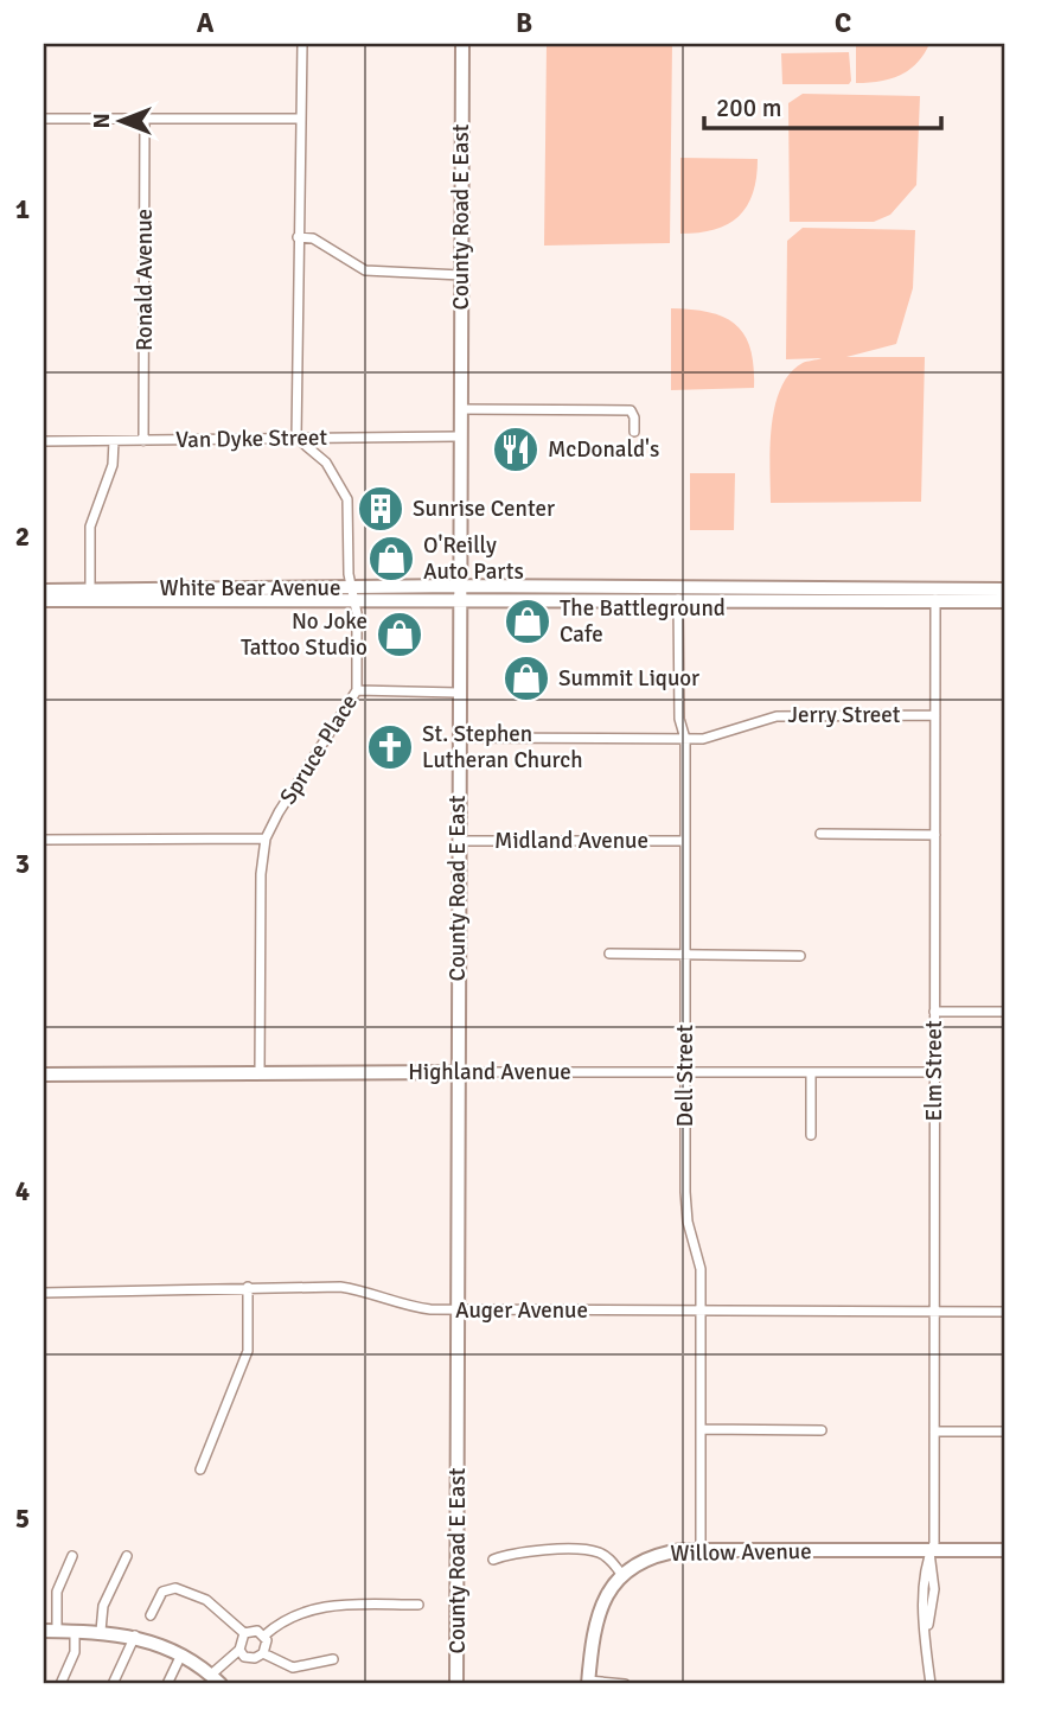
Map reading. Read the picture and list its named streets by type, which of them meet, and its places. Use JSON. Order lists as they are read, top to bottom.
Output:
{
  "streets": {
    "main road": [
      "County Road E East",
      "White Bear Avenue",
      "Highland Avenue",
      "Willow Avenue"
    ],
    "street": [
      "Ronald Avenue",
      "Van Dyke Street",
      "Jerry Street",
      "Spruce Place",
      "Midland Avenue",
      "Elm Street",
      "Dell Street",
      "Auger Avenue"
    ]
  },
  "crossings": [
    ["County Road E East", "Van Dyke Street"],
    ["County Road E East", "White Bear Avenue"],
    ["County Road E East", "Jerry Street"],
    ["County Road E East", "Midland Avenue"],
    ["County Road E East", "Highland Avenue"],
    ["County Road E East", "Auger Avenue"],
    ["Ronald Avenue", "Van Dyke Street"],
    ["Van Dyke Street", "Spruce Place"],
    ["White Bear Avenue", "Spruce Place"],
    ["White Bear Avenue", "Elm Street"],
    ["White Bear Avenue", "Dell Street"],
    ["Jerry Street", "Elm Street"],
    ["Jerry Street", "Dell Street"],
    ["Spruce Place", "Highland Avenue"],
    ["Midland Avenue", "Dell Street"],
    ["Elm Street", "Highland Avenue"],
    ["Elm Street", "Auger Avenue"],
    ["Elm Street", "Willow Avenue"],
    ["Highland Avenue", "Dell Street"],
    ["Dell Street", "Auger Avenue"],
    ["Dell Street", "Willow Avenue"]
  ],
  "places": {
    "restaurant": ["McDonald's"],
    "building": ["Sunrise Center"],
    "shop": [
      "O'Reilly Auto Parts",
      "The Battleground Cafe",
      "No Joke Tattoo Studio",
      "Summit Liquor"
    ],
    "church": ["St. Stephen Lutheran Church"]
  },
  "scale_bar": "200 m",
  "north": "left",
  "grid": {
    "columns": ["A", "B", "C"],
    "rows": [
      "1",
      "2",
      "3",
      "4",
      "5"
    ]
  }
}
